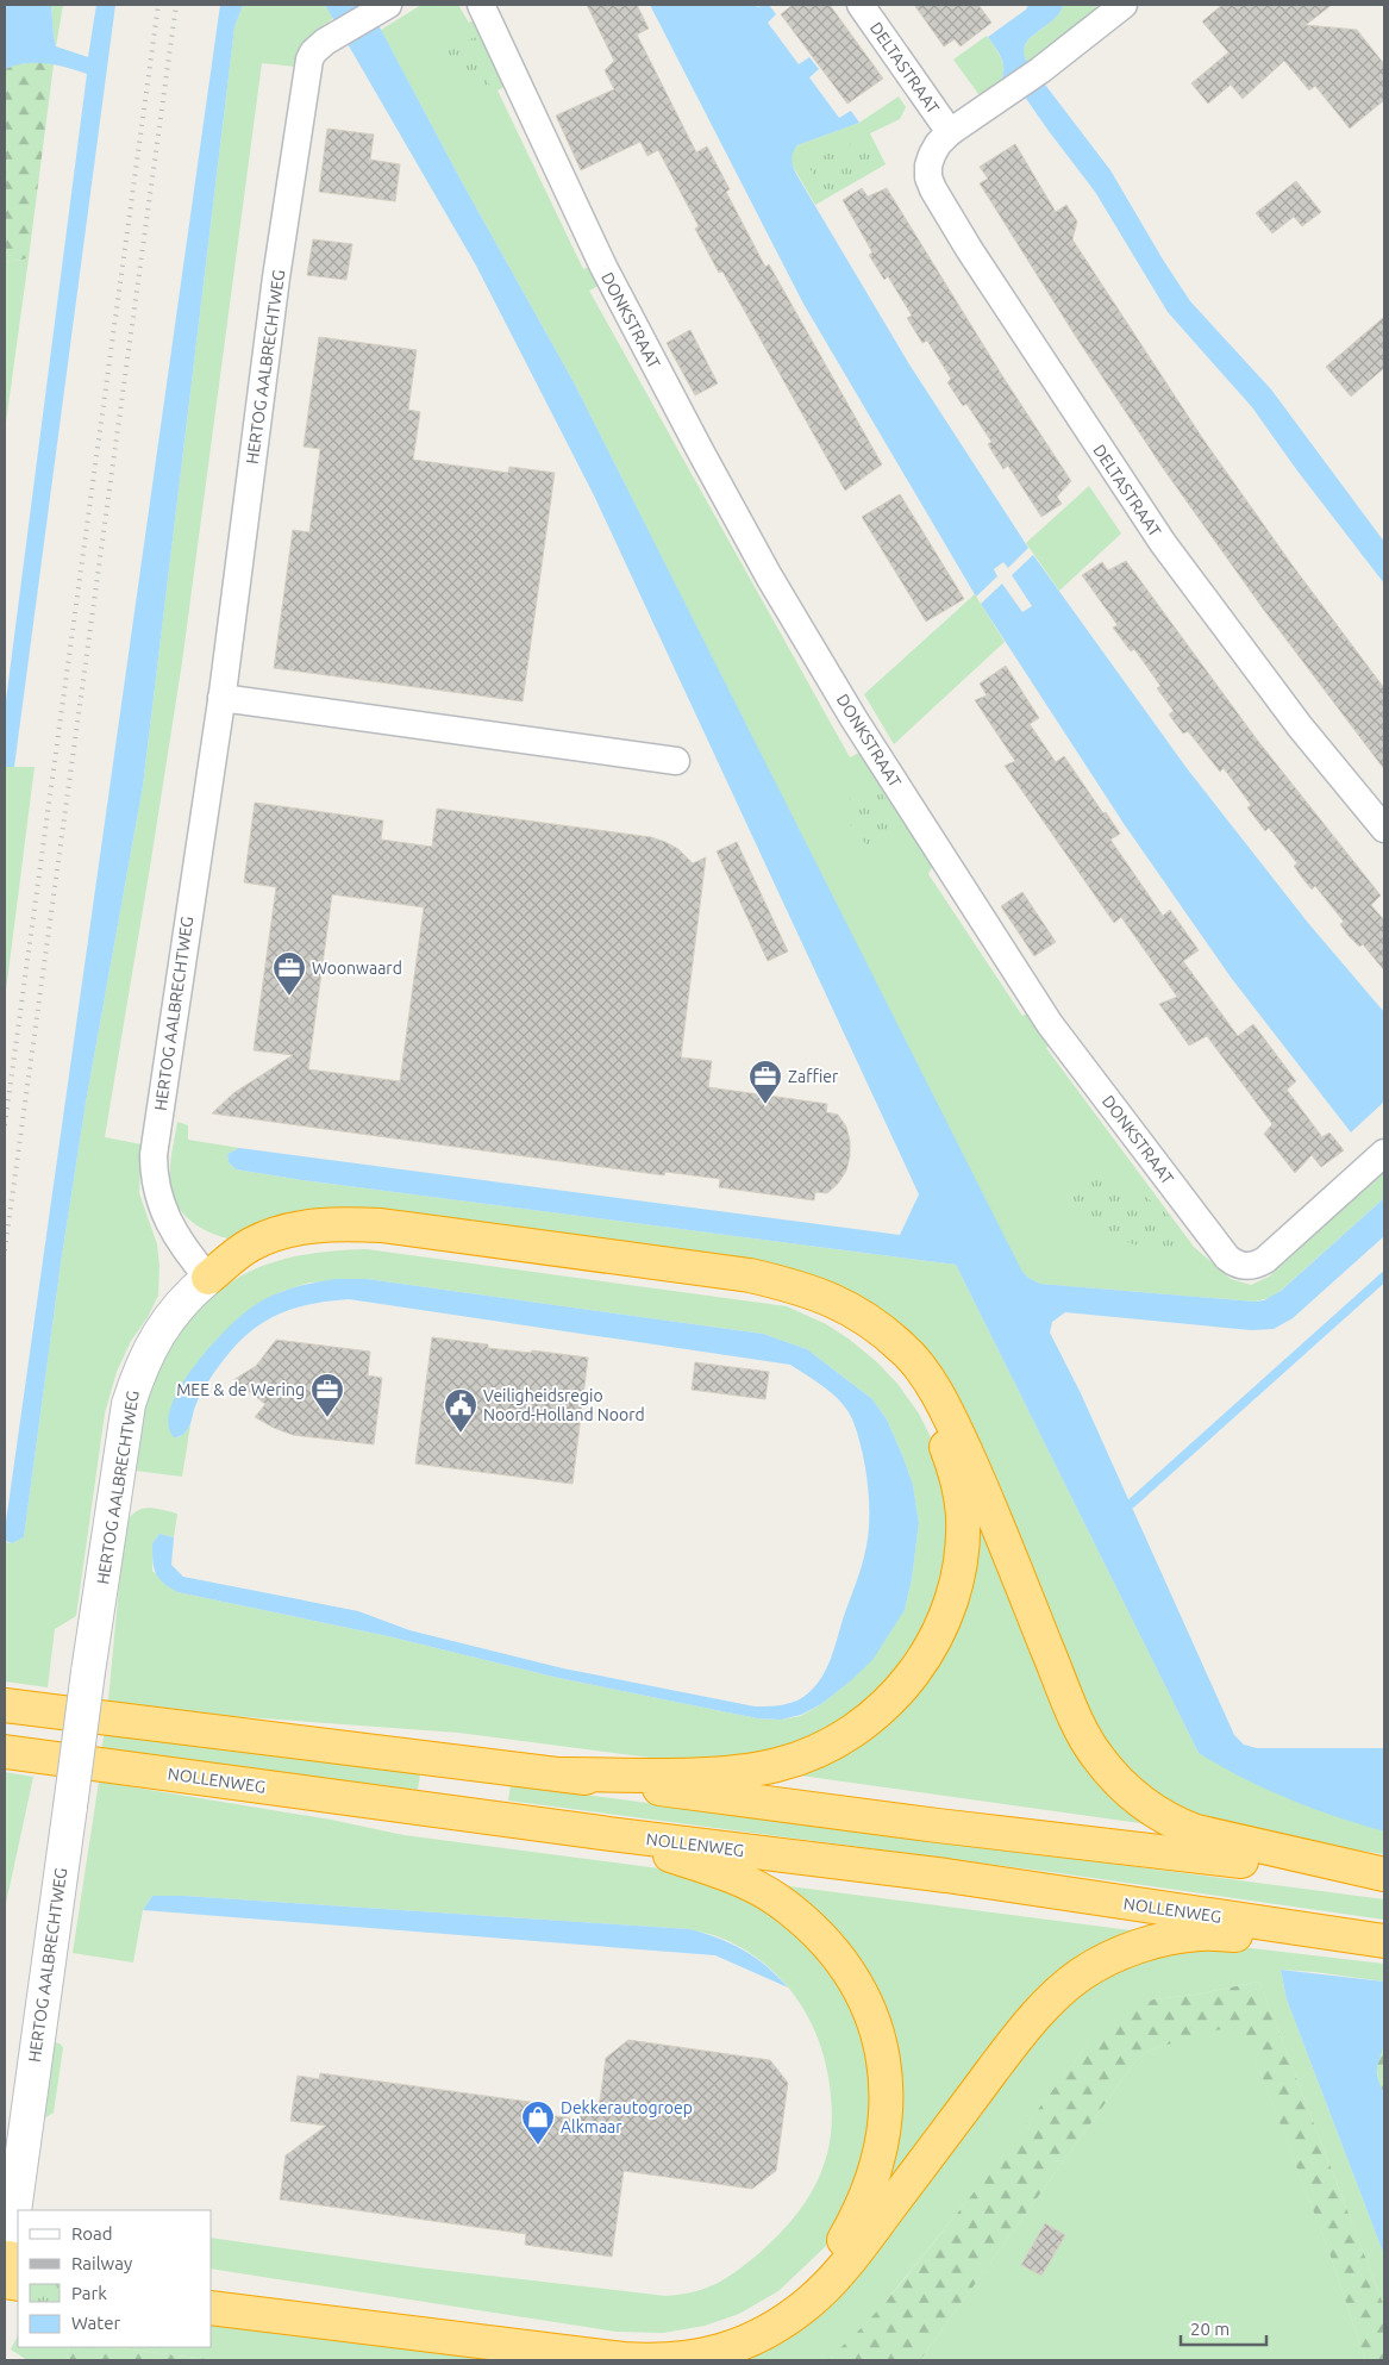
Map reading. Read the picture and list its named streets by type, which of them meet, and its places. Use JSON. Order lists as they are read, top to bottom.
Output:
{
  "streets": {
    "highway": ["NOLLENWEG"],
    "main road": ["HERTOG AALBRECHTWEG"],
    "street": ["DELTASTRAAT", "DONKSTRAAT"]
  },
  "places": {
    "office": ["Woonwaard", "Zaffier", "MEE & de Wering"],
    "public building": ["Veiligheidsregio Noord-Holland Noord"],
    "shop": ["Dekkerautogroep Alkmaar"]
  },
  "legend": [
    "Road",
    "Railway",
    "Park",
    "Water"
  ],
  "scale_bar": "20 m"
}
